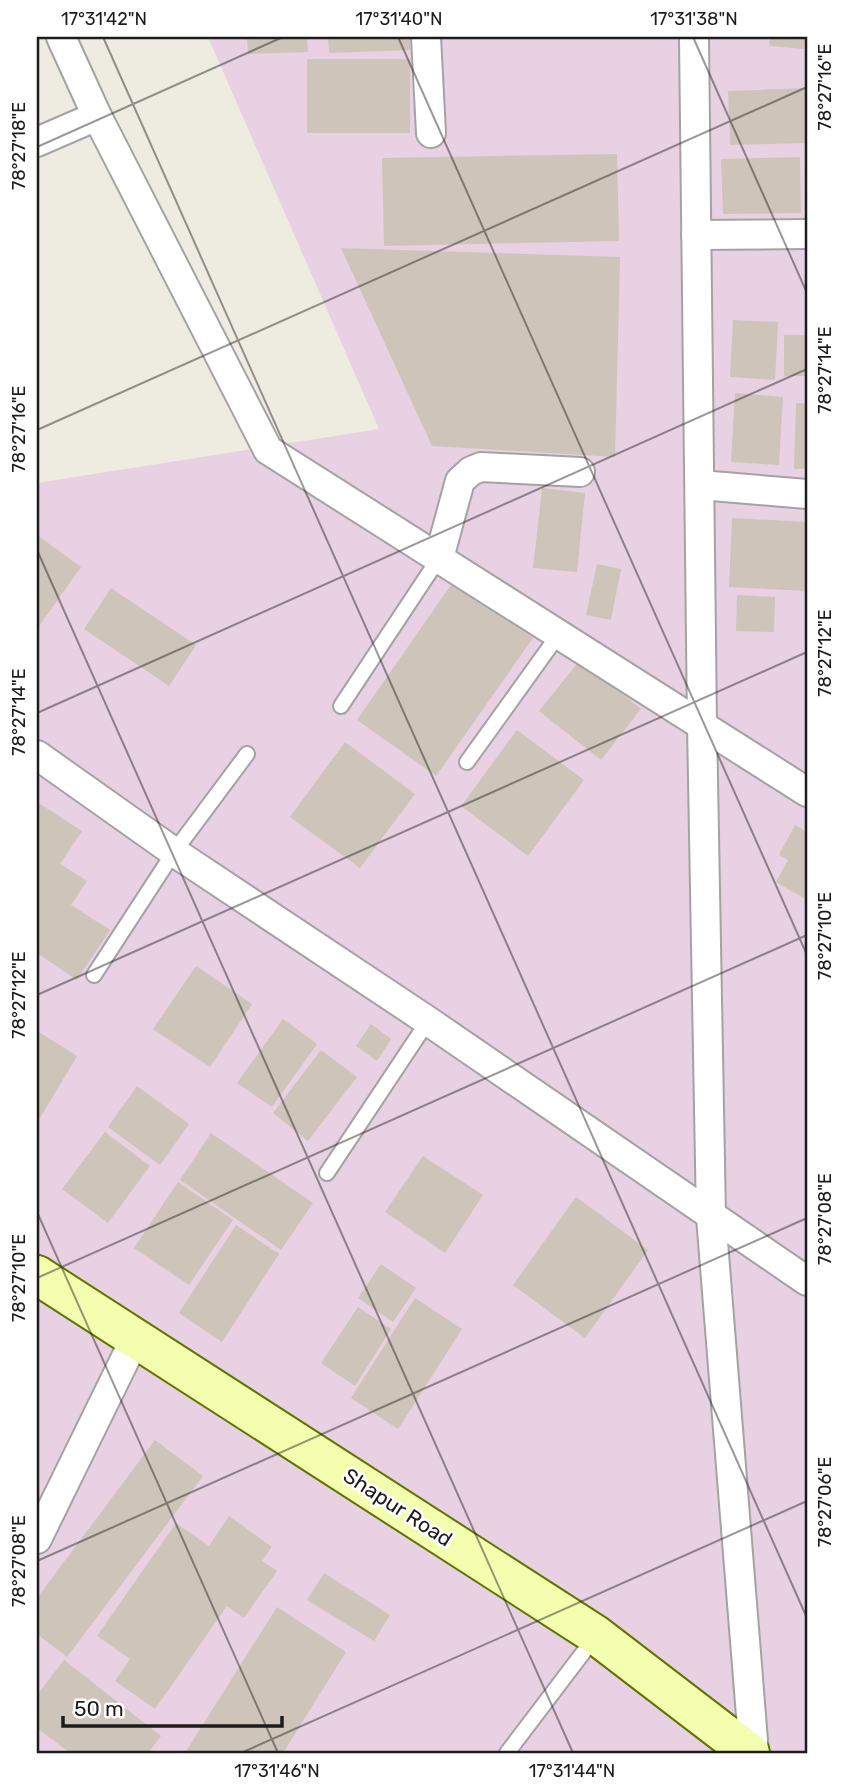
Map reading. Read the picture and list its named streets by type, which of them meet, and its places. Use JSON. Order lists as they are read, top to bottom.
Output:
{
  "streets": {
    "street": ["Shapur Road"]
  },
  "scale_bar": "50 m",
  "coordinates": [
    "17°31'42\"N",
    "17°31'40\"N",
    "17°31'38\"N",
    "78°27'16\"E",
    "78°27'18\"E",
    "78°27'14\"E",
    "78°27'12\"E",
    "78°27'10\"E",
    "78°27'08\"E",
    "78°27'06\"E",
    "17°31'46\"N",
    "17°31'44\"N"
  ]
}
